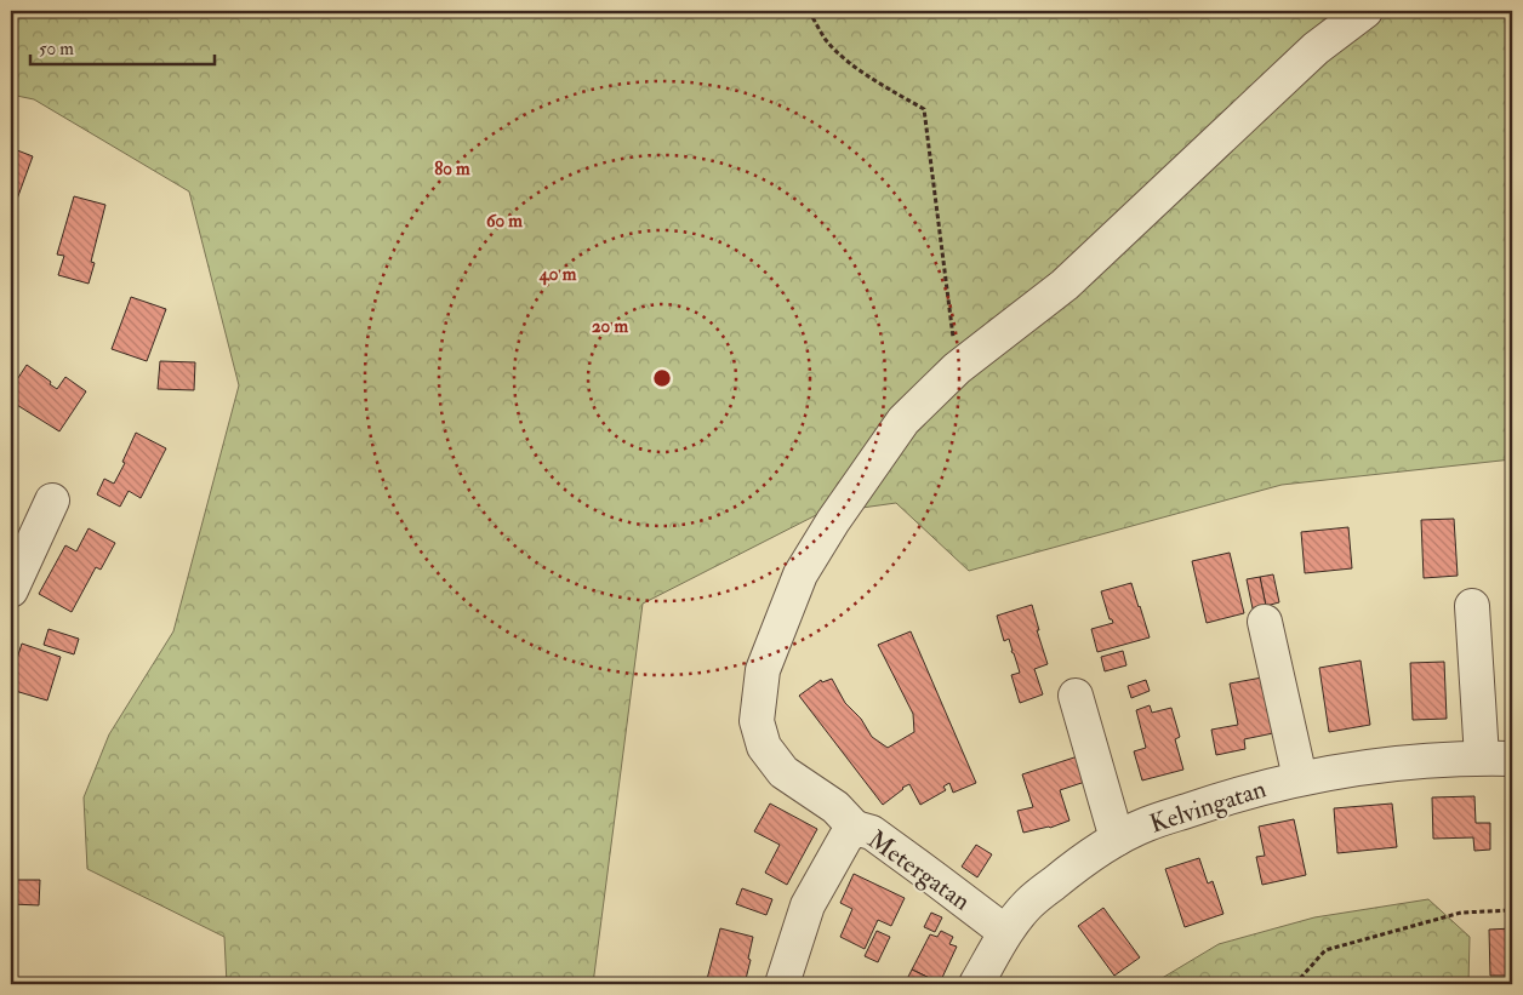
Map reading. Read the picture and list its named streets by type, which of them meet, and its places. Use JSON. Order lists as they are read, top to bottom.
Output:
{
  "streets": {
    "street": ["Kelvingatan", "Metergatan"]
  },
  "crossings": [
    ["Kelvingatan", "Metergatan"]
  ],
  "scale_bar": "50 m",
  "rings": [
    "80 m",
    "60 m",
    "40 m",
    "20 m"
  ]
}
